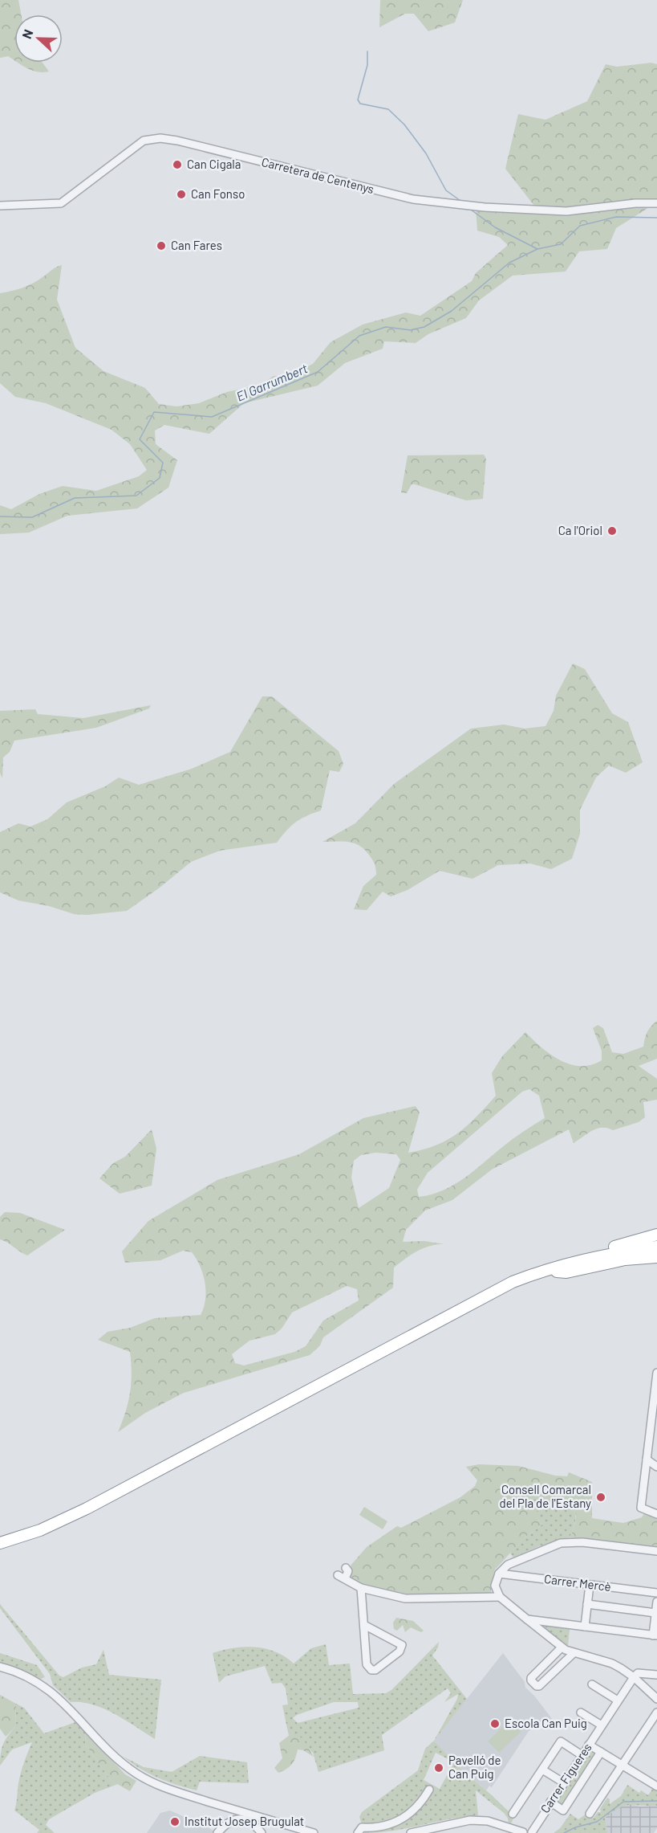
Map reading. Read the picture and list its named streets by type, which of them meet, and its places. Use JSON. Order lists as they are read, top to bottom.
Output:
{
  "streets": {
    "street": ["Carretera de Centenys", "Carrer Mercè", "Carrer Figueres"]
  },
  "water": ["El Garrumbert"],
  "places": [
    "Can Cigala",
    "Can Fonso",
    "Can Fares",
    "Ca l'Oriol",
    "Consell Comarcal del Pla de l'Estany",
    "Escola Can Puig",
    "Pavelló de Can Puig",
    "Institut Josep Brugulat"
  ],
  "north": "left"
}
